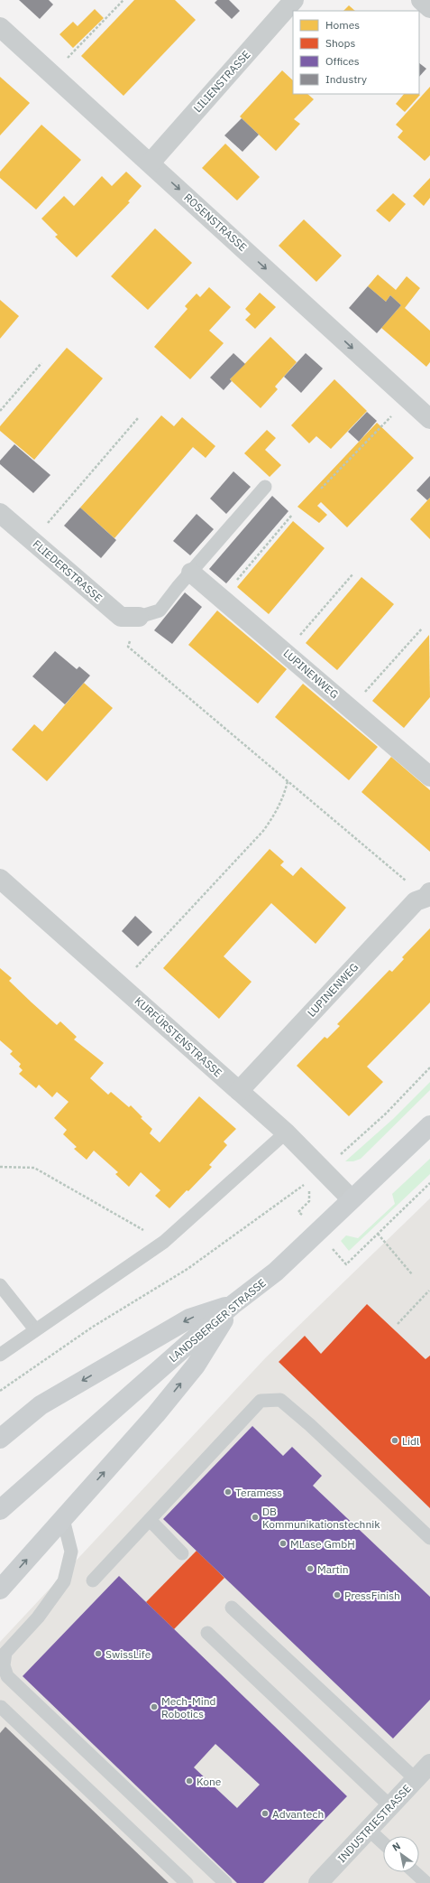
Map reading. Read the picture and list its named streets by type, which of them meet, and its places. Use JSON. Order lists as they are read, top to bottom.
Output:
{
  "streets": {
    "main road": ["LANDSBERGER STRASSE"],
    "street": [
      "LILIENSTRASSE",
      "ROSENSTRASSE",
      "FLIEDERSTRASSE",
      "LUPINENWEG",
      "KURFÜRSTENSTRASSE",
      "INDUSTRIESTRASSE"
    ]
  },
  "crossings": [
    ["LILIENSTRASSE", "ROSENSTRASSE"],
    ["LUPINENWEG", "KURFÜRSTENSTRASSE"],
    ["KURFÜRSTENSTRASSE", "LANDSBERGER STRASSE"]
  ],
  "one_way": ["ROSENSTRASSE"],
  "places": [
    "Lidl",
    "Teramess",
    "DB Kommunikationstechnik",
    "MLase GmbH",
    "Martin",
    "PressFinish",
    "SwissLife",
    "Mech-Mind Robotics",
    "Kone",
    "Advantech"
  ],
  "legend": [
    "Homes",
    "Shops",
    "Offices",
    "Industry"
  ],
  "north": "top left"
}
